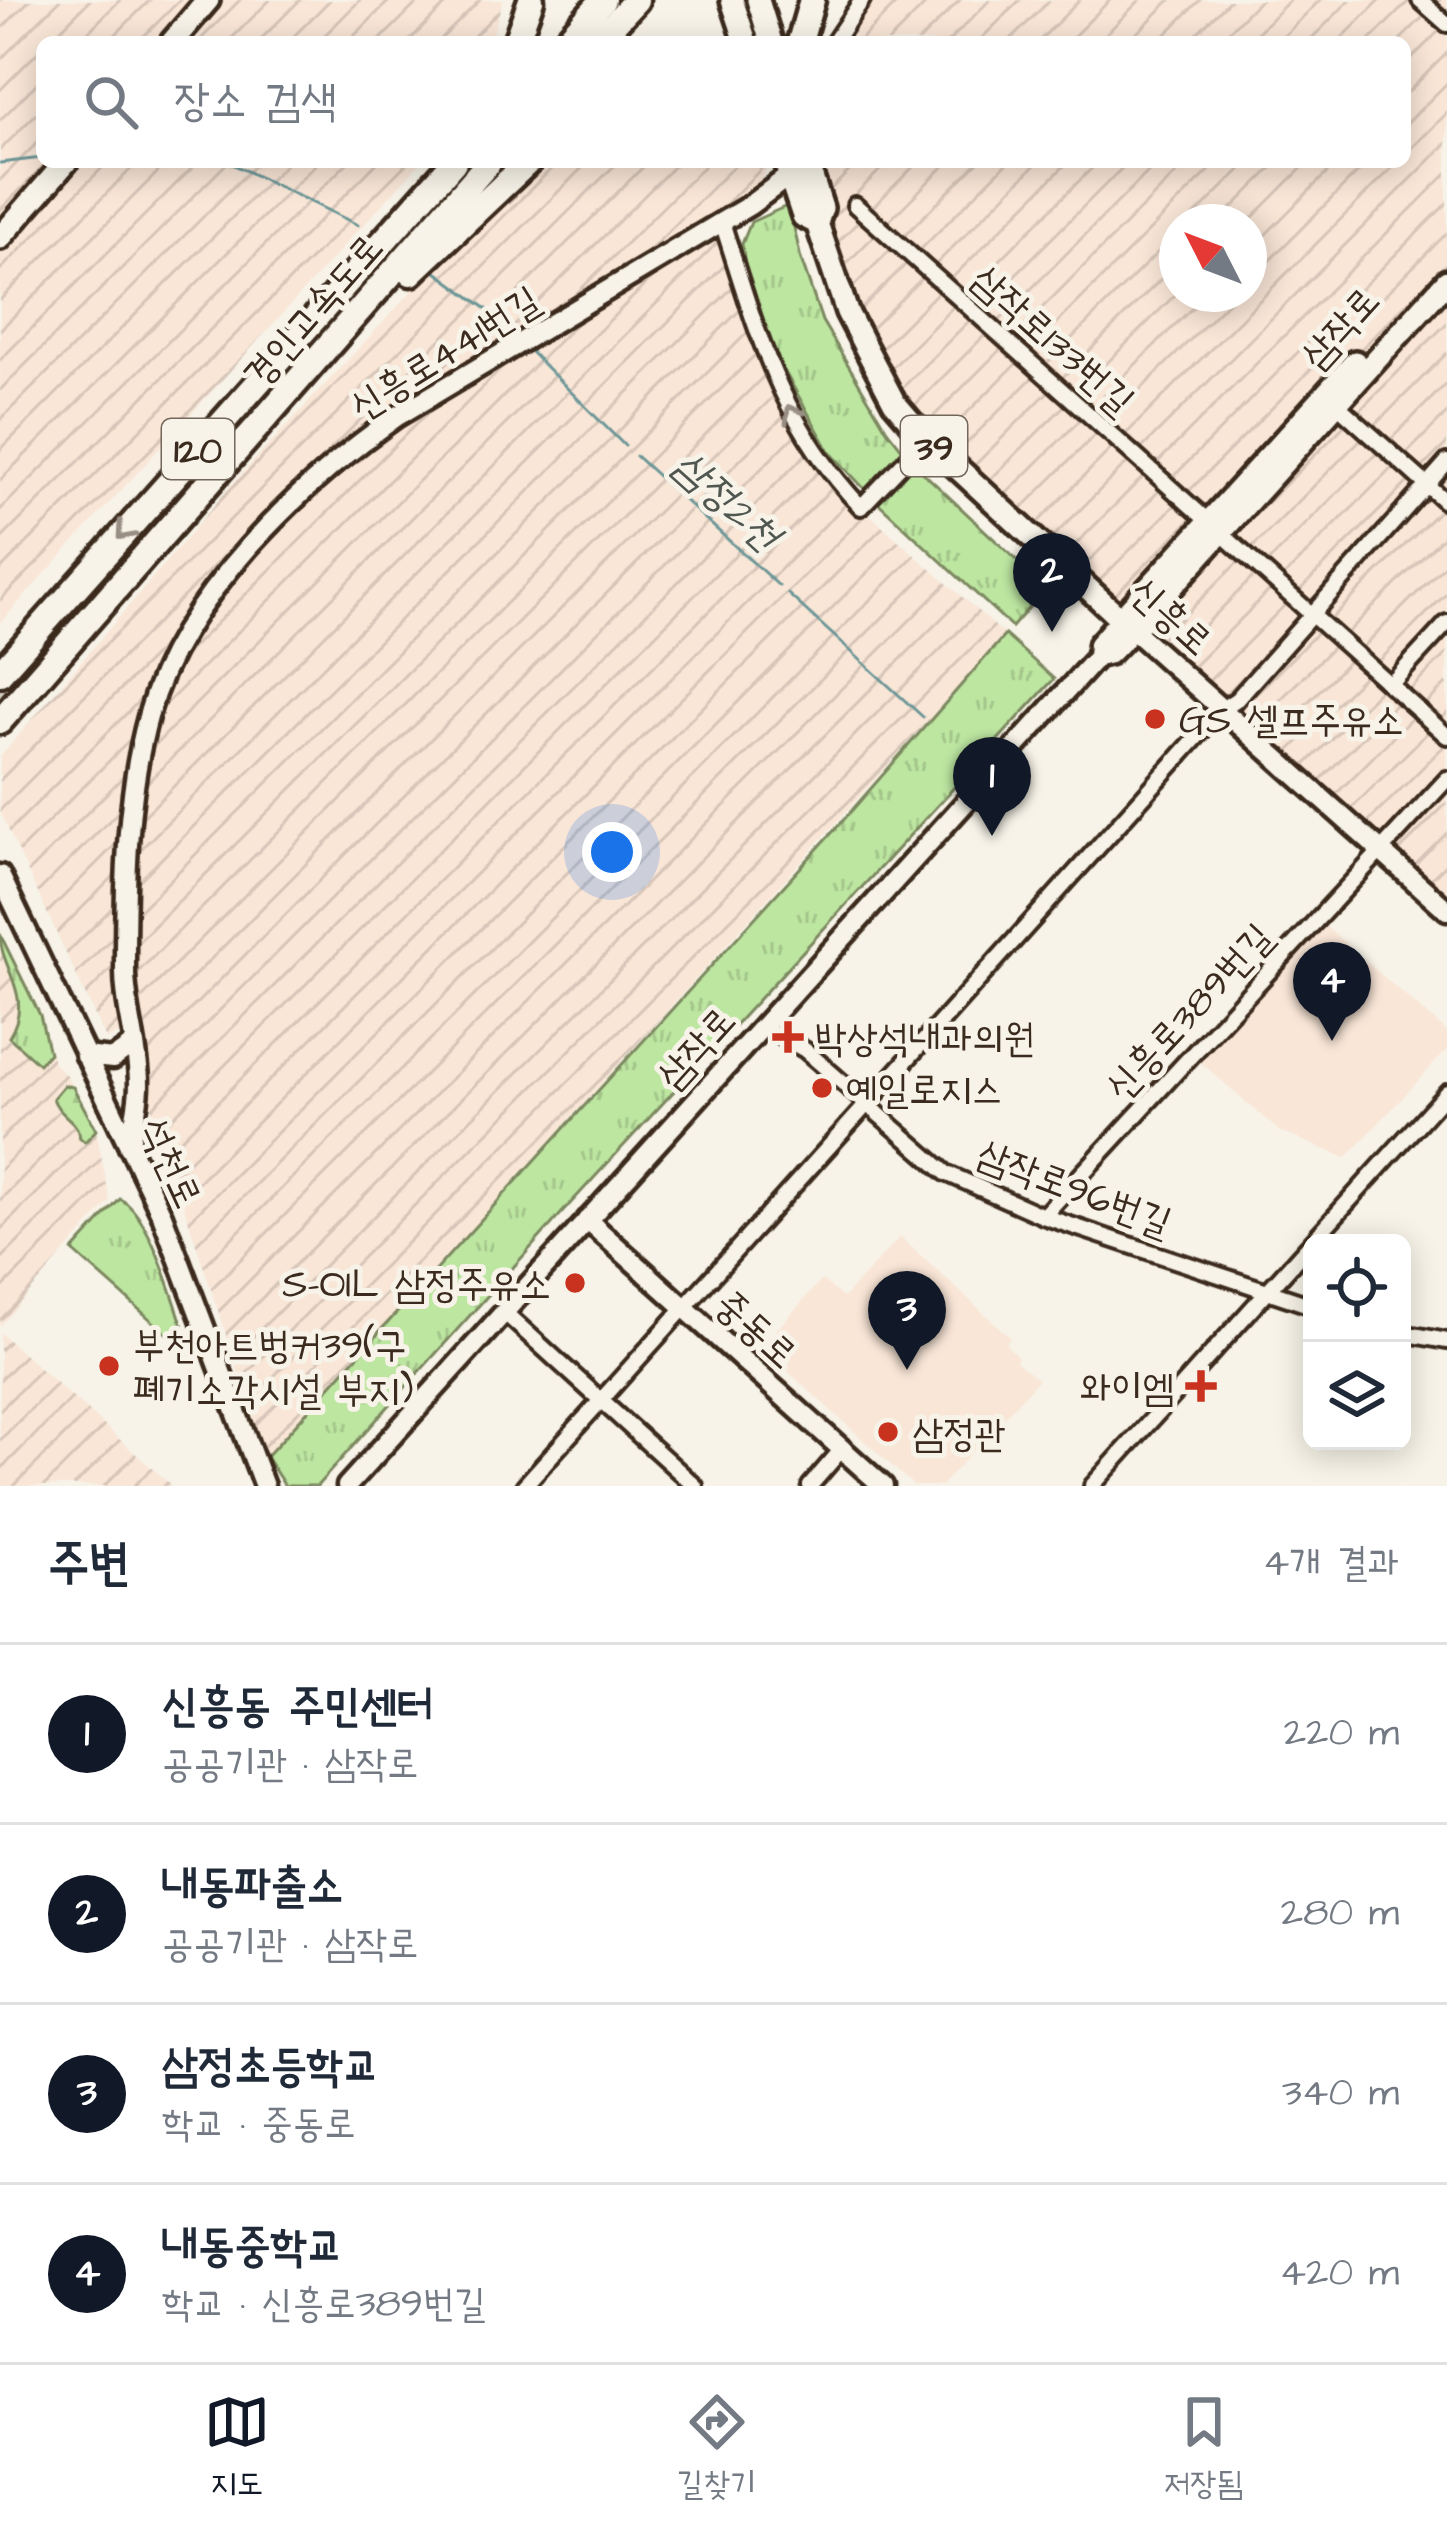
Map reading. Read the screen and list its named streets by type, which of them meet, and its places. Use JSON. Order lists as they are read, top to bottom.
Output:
{
  "streets": {
    "highway": ["경인고속도로", "120"],
    "main road": ["삼작로", "39", "신흥로"],
    "street": [
      "삼작로133번길",
      "신흥로441번길",
      "신흥로389번길",
      "석천로",
      "삼작로96번길",
      "중동로"
    ]
  },
  "crossings": [
    ["삼작로", "삼작로133번길"],
    ["삼작로", "신흥로"],
    ["삼작로", "삼작로96번길"],
    ["삼작로", "중동로"],
    ["신흥로441번길", "석천로"],
    ["신흥로", "신흥로389번길"],
    ["신흥로389번길", "삼작로96번길"]
  ],
  "water": ["삼정2천"],
  "places": {
    "other": [
      "GS 셀프주유소",
      "예일로지스",
      "S-OIL 삼정주유소",
      "부천아트벙커39(구 폐기소각시설 부지)",
      "삼정관"
    ],
    "health": ["박상석내과의원", "와이엠"]
  },
  "north": "top left",
  "page": {
    "search": "장소 검색",
    "pins": [
      "2",
      "1",
      "4",
      "3"
    ],
    "heading": ["주변", "4개 결과"],
    "list": [
      {
        "mark": "1",
        "name": "신흥동 주민센터",
        "note": "공공기관 · 삼작로",
        "value": "220 m"
      },
      {
        "mark": "2",
        "name": "내동파출소",
        "note": "공공기관 · 삼작로",
        "value": "280 m"
      },
      {
        "mark": "3",
        "name": "삼정초등학교",
        "note": "학교 · 중동로",
        "value": "340 m"
      },
      {
        "mark": "4",
        "name": "내동중학교",
        "note": "학교 · 신흥로389번길",
        "value": "420 m"
      }
    ],
    "nav": ["지도", "길찾기", "저장됨"]
  }
}
